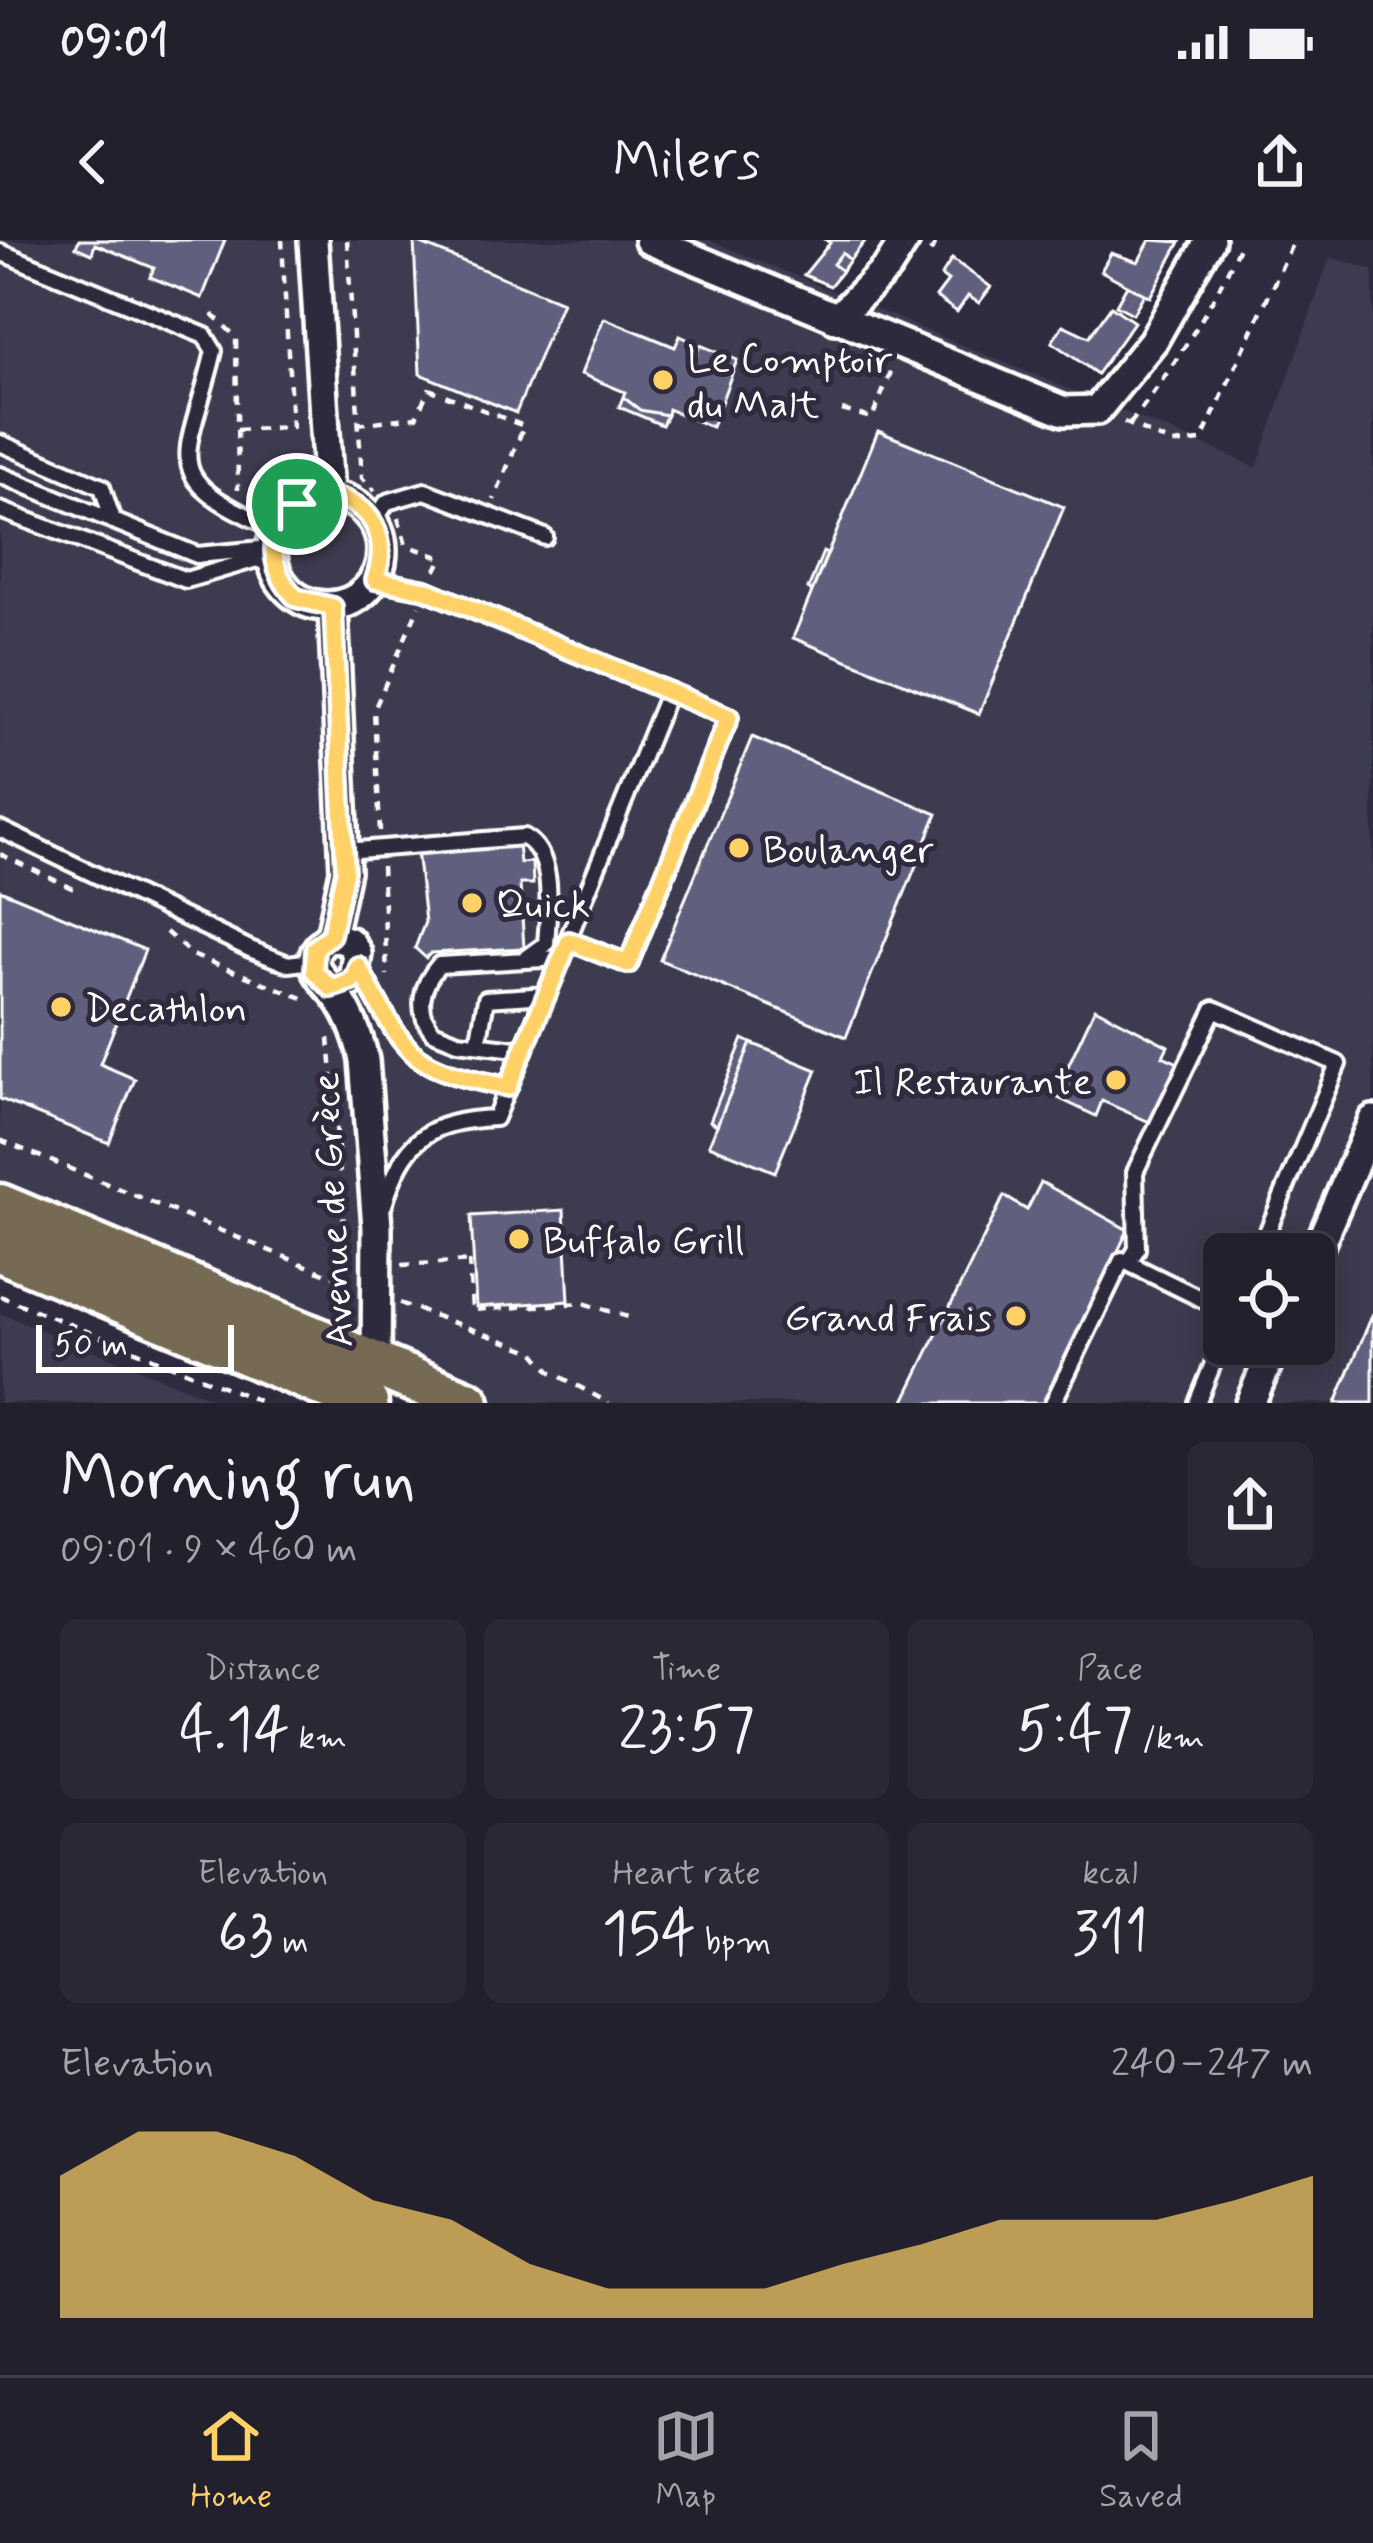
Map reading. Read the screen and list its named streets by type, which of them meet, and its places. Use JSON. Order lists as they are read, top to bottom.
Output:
{
  "streets": {
    "street": ["Avenue de Grèce"]
  },
  "places": [
    "Le Comptoir du Malt",
    "Boulanger",
    "Quick",
    "Decathlon",
    "Il Restaurante",
    "Buffalo Grill",
    "Grand Frais"
  ],
  "scale_bar": "50 m",
  "page": {
    "status": "09:01",
    "header": "Milers",
    "scale": "50 m",
    "heading": ["Morning run", "09:01 · 9 × 460 m"],
    "stats": [
      ["Distance", "4.14 km"],
      ["Time", "23:57"],
      ["Pace", "5:47 /km"],
      ["Elevation", "63 m"],
      ["Heart rate", "154 bpm"],
      ["kcal", "311"]
    ],
    "chart": ["Elevation", "240–247 m"],
    "tabs": ["Home", "Map", "Saved"]
  }
}
